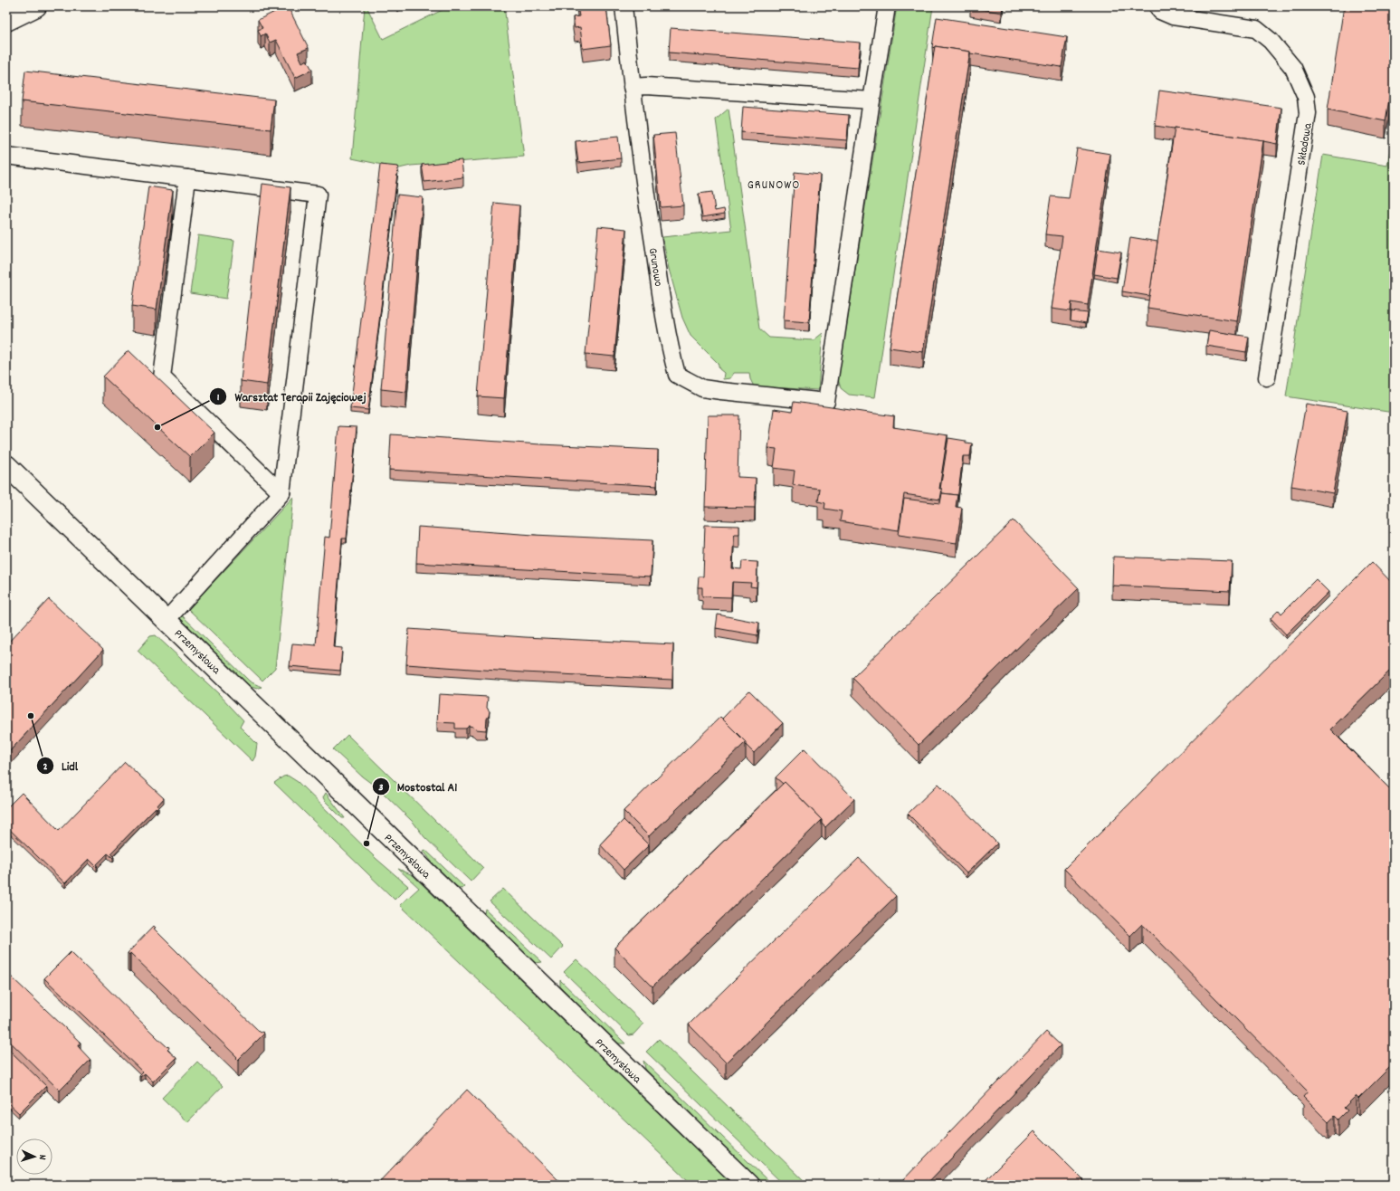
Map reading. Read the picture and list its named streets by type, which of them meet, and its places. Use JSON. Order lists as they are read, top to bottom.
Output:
{
  "streets": {
    "street": ["Składowa", "Grunowo", "Przemysłowa"]
  },
  "districts": ["GRUNOWO"],
  "places": ["Warsztat Terapii Zajęciowej", "Lidl", "Mostostal A1"],
  "north": "right"
}
